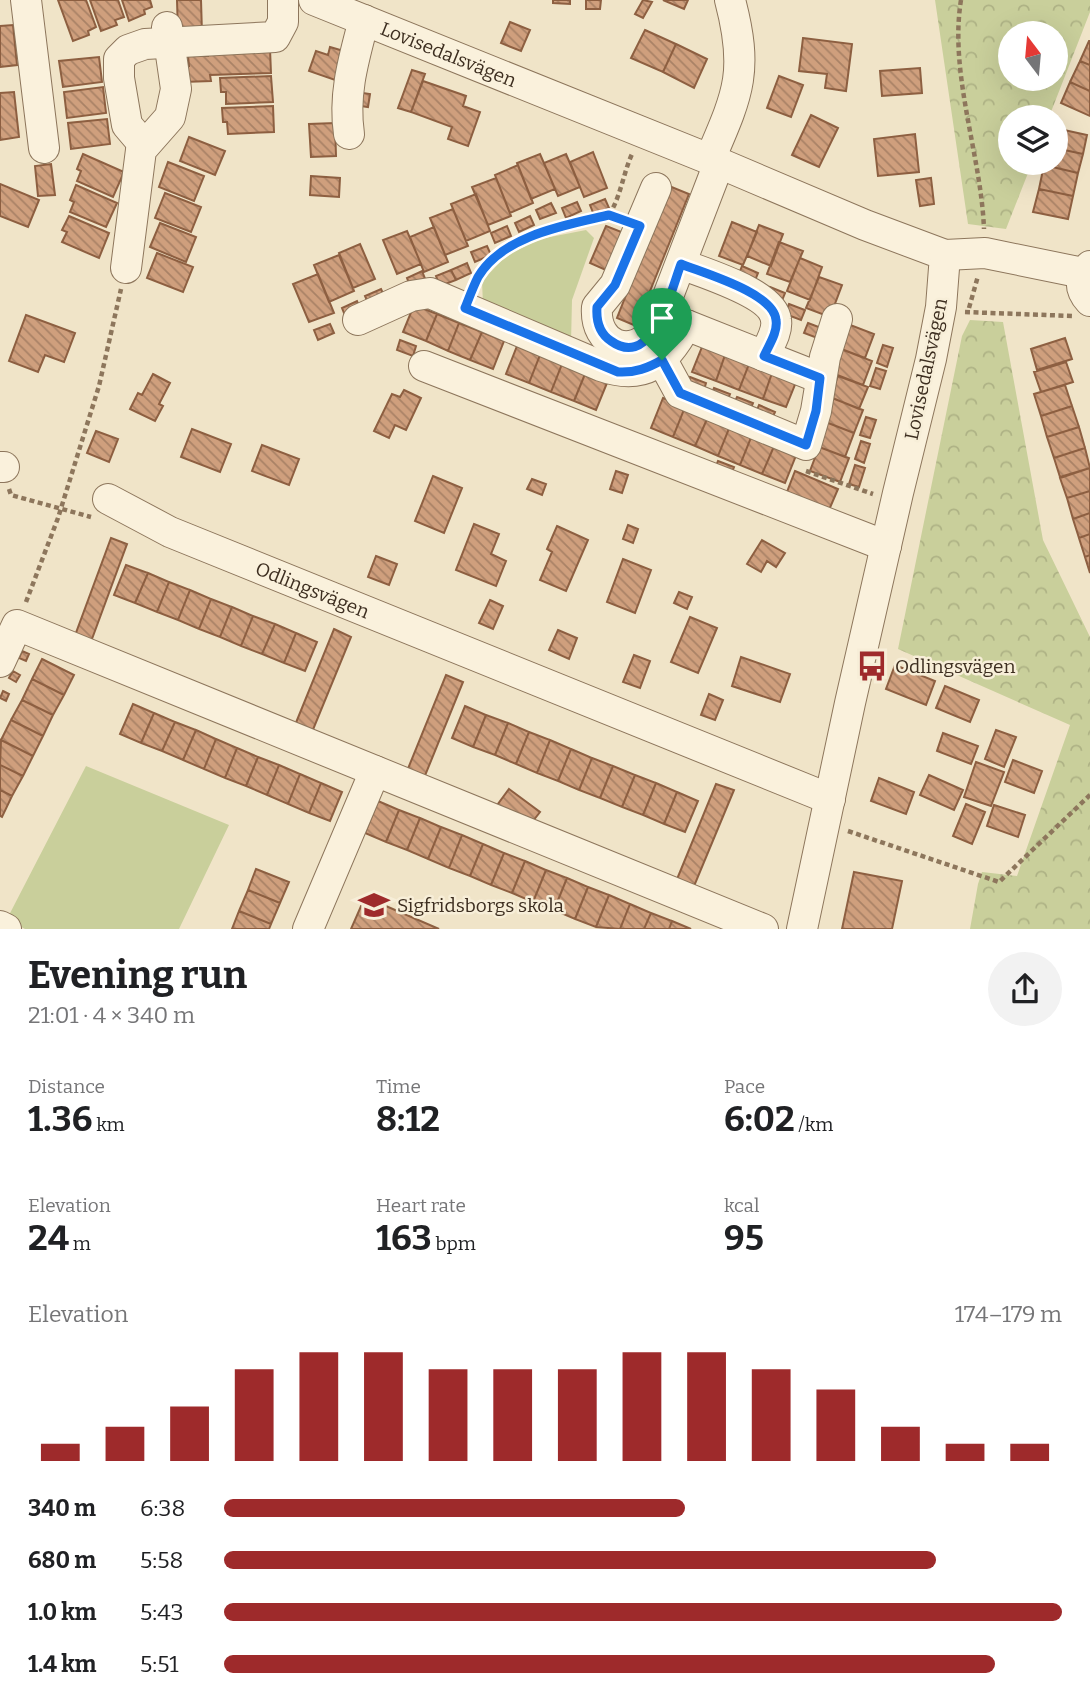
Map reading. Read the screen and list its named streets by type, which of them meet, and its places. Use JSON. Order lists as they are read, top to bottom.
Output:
{
  "streets": {
    "street": ["Lovisedalsvägen", "Odlingsvägen"]
  },
  "crossings": [
    ["Lovisedalsvägen", "Odlingsvägen"]
  ],
  "places": {
    "bus stop": ["Odlingsvägen"],
    "school or university": ["Sigfridsborgs skola"]
  },
  "north": "top",
  "page": {
    "heading": ["Evening run", "21:01 · 4 × 340 m"],
    "stats": [
      ["Distance", "1.36 km"],
      ["Time", "8:12"],
      ["Pace", "6:02 /km"],
      ["Elevation", "24 m"],
      ["Heart rate", "163 bpm"],
      ["kcal", "95"]
    ],
    "chart": ["Elevation", "174–179 m"],
    "list": [
      {
        "name": "340 m",
        "note": "6:38"
      },
      {
        "name": "680 m",
        "note": "5:58"
      },
      {
        "name": "1.0 km",
        "note": "5:43"
      },
      {
        "name": "1.4 km",
        "note": "5:51"
      }
    ]
  }
}
